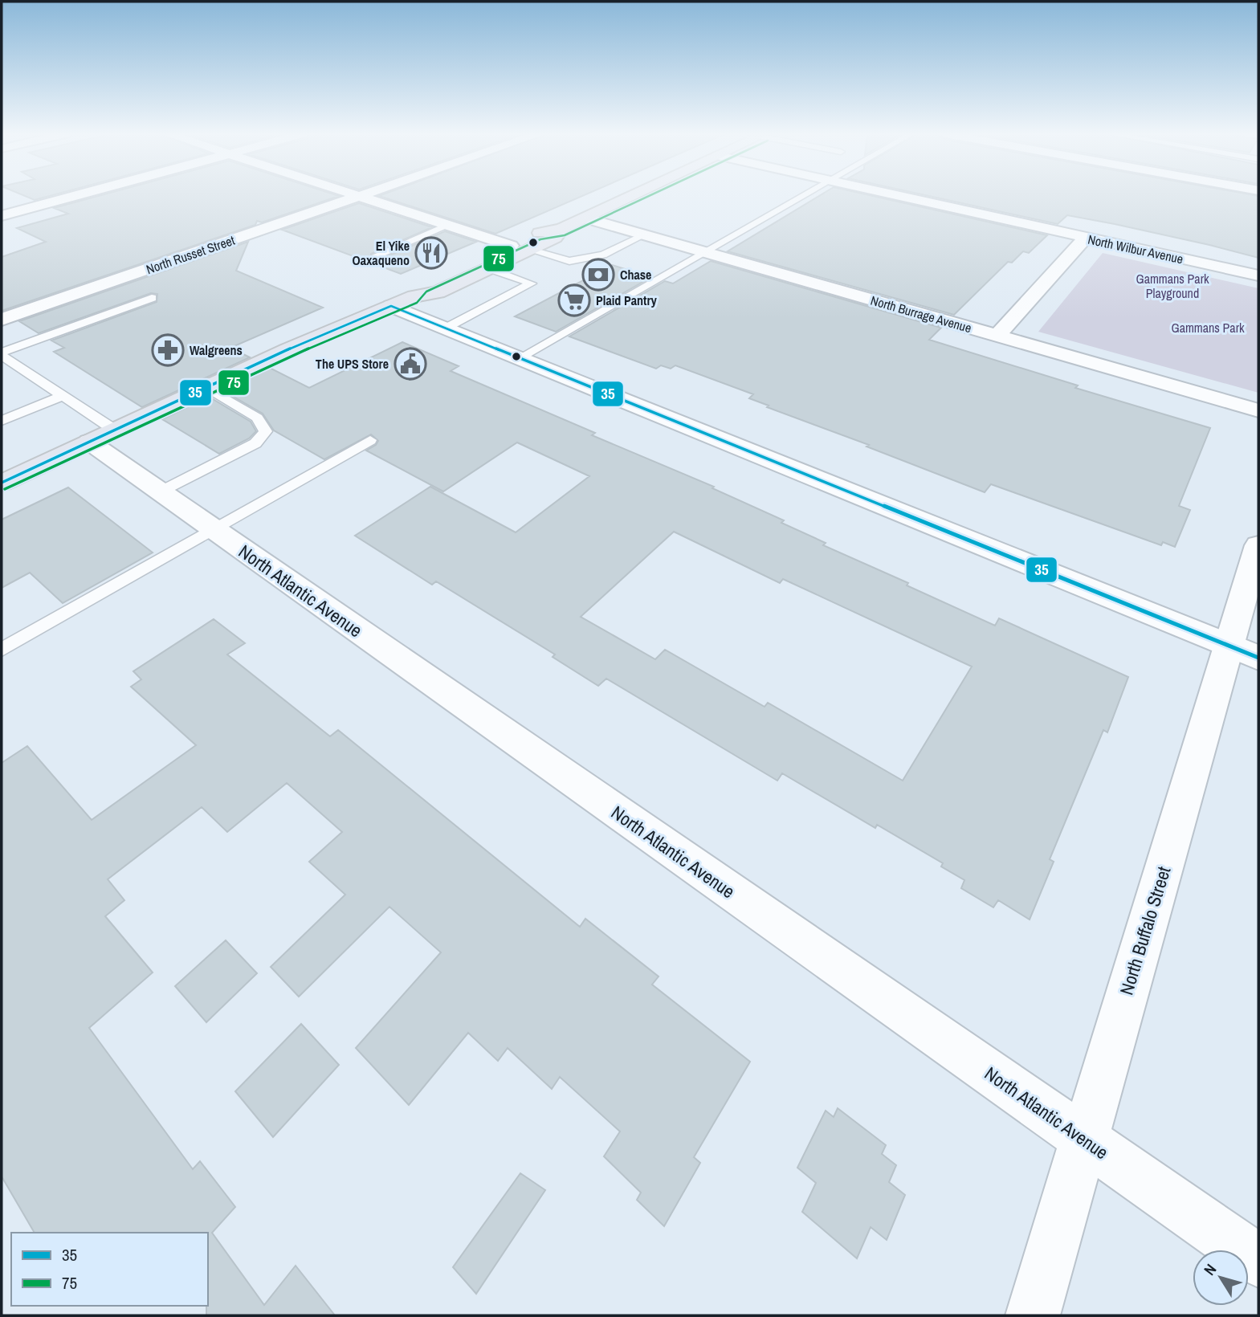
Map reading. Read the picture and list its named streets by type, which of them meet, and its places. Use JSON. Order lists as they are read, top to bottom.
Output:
{
  "streets": {
    "street": [
      "North Wilbur Avenue",
      "North Russet Street",
      "North Burrage Avenue",
      "North Atlantic Avenue",
      "North Buffalo Street"
    ]
  },
  "crossings": [
    ["North Atlantic Avenue", "North Buffalo Street"]
  ],
  "parks": ["Gammans Park Playground", "Gammans Park"],
  "places": {
    "restaurant": ["El Yike Oaxaqueno"],
    "bank": ["Chase"],
    "supermarket": ["Plaid Pantry"],
    "pharmacy": ["Walgreens"],
    "public building": ["The UPS Store"]
  },
  "lines": ["transit line 75", "transit line 35"],
  "legend": ["35", "75"],
  "north": "top left"
}
